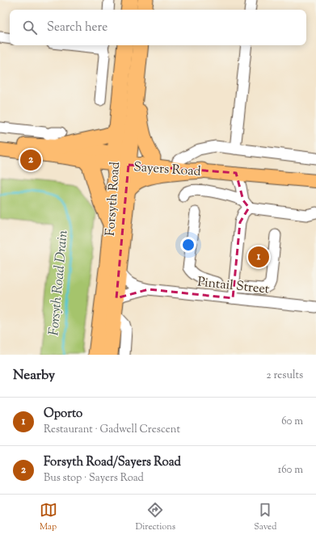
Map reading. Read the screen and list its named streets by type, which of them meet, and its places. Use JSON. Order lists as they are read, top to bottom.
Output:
{
  "streets": {
    "highway": ["Forsyth Road"],
    "main road": ["Sayers Road"],
    "street": ["Pintail Street"]
  },
  "crossings": [
    ["Sayers Road", "Forsyth Road"],
    ["Forsyth Road", "Pintail Street"]
  ],
  "water": ["Forsyth Road Drain"],
  "page": {
    "search": "Search here",
    "pins": ["2", "1"],
    "heading": ["Nearby", "2 results"],
    "list": [
      {
        "mark": "1",
        "name": "Oporto",
        "note": "Restaurant · Gadwell Crescent",
        "value": "60 m"
      },
      {
        "mark": "2",
        "name": "Forsyth Road/Sayers Road",
        "note": "Bus stop · Sayers Road",
        "value": "160 m"
      }
    ],
    "nav": ["Map", "Directions", "Saved"]
  }
}
